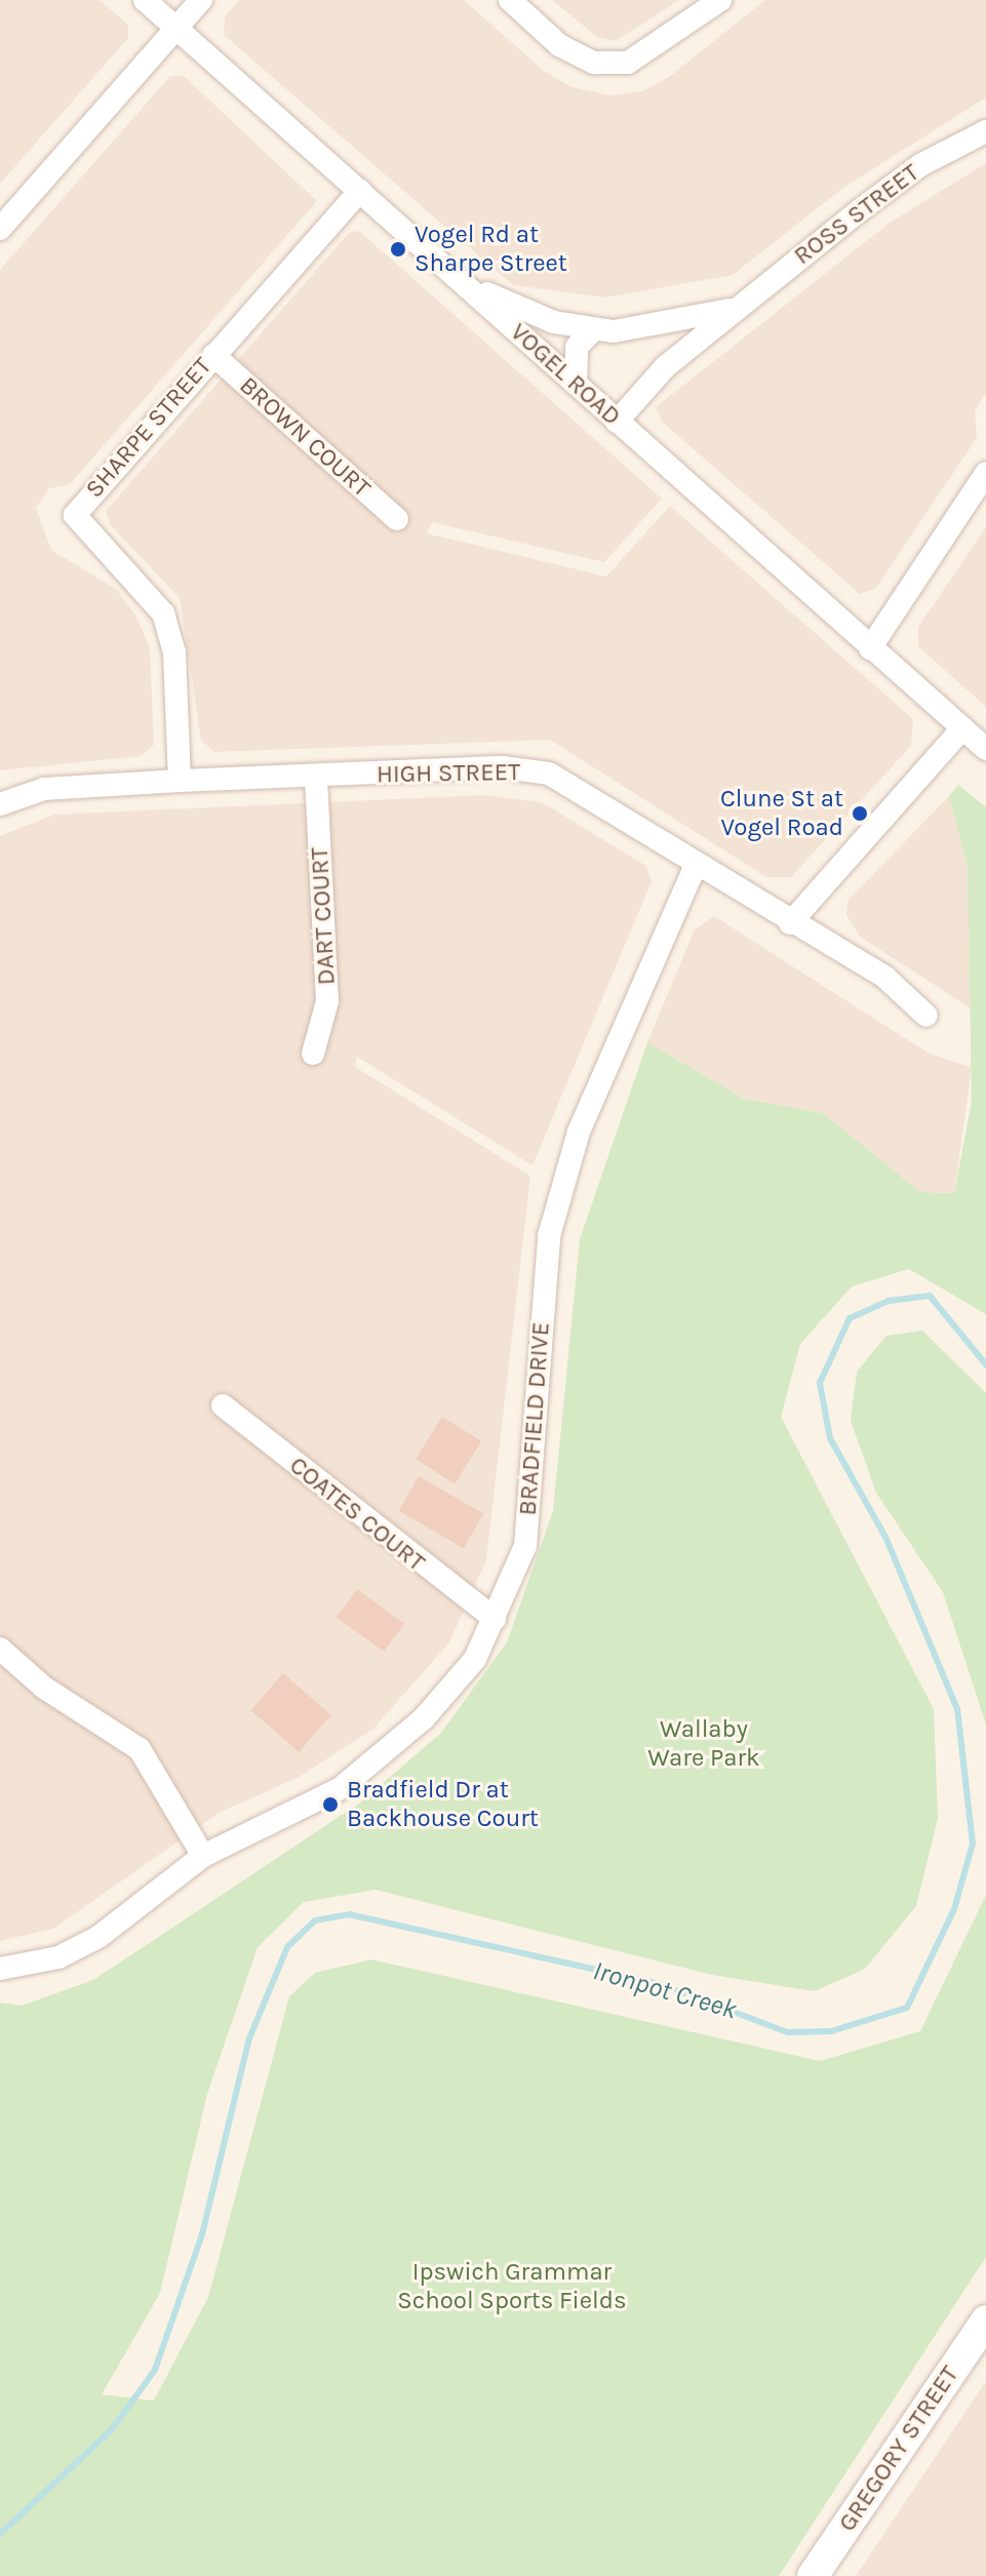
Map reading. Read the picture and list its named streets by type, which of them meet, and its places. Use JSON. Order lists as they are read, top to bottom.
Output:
{
  "streets": {
    "main road": ["GREGORY STREET"],
    "street": [
      "ROSS STREET",
      "VOGEL ROAD",
      "SHARPE STREET",
      "BROWN COURT",
      "HIGH STREET",
      "DART COURT",
      "BRADFIELD DRIVE",
      "COATES COURT"
    ]
  },
  "crossings": [
    ["ROSS STREET", "VOGEL ROAD"],
    ["VOGEL ROAD", "SHARPE STREET"],
    ["SHARPE STREET", "BROWN COURT"],
    ["SHARPE STREET", "HIGH STREET"],
    ["HIGH STREET", "DART COURT"],
    ["HIGH STREET", "BRADFIELD DRIVE"],
    ["BRADFIELD DRIVE", "COATES COURT"]
  ],
  "water": ["Ironpot Creek"],
  "parks": ["Wallaby Ware Park", "Ipswich Grammar School Sports Fields"],
  "places": ["Vogel Rd at Sharpe Street", "Clune St at Vogel Road", "Bradfield Dr at Backhouse Court"]
}
